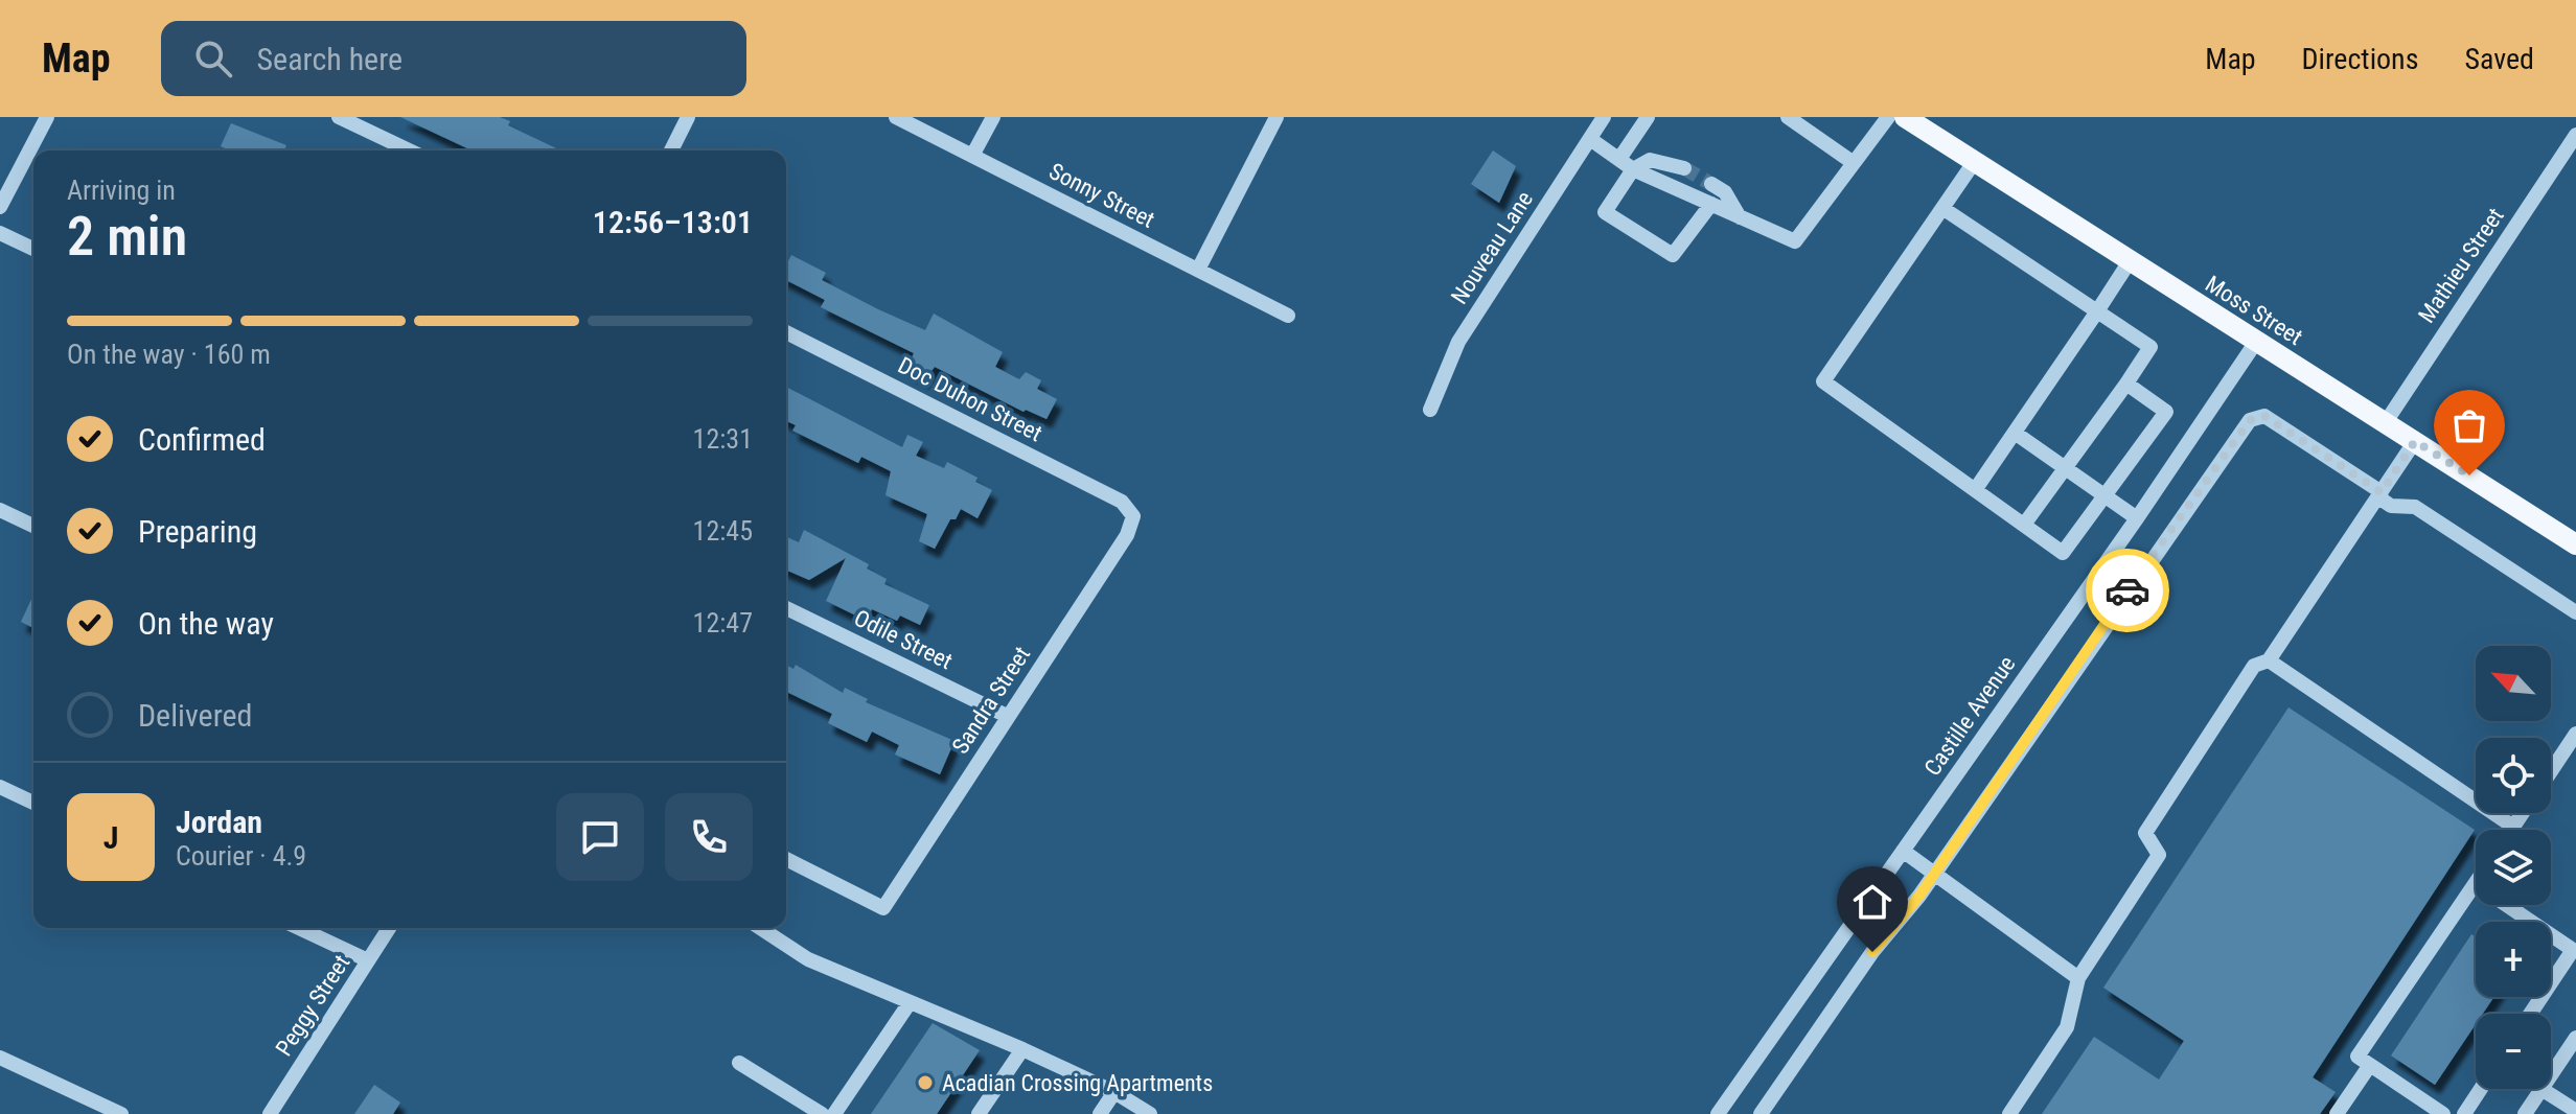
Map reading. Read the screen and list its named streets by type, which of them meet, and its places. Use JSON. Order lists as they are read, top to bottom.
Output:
{
  "streets": {
    "main road": ["Moss Street"],
    "street": [
      "Sonny Street",
      "Nouveau Lane",
      "Mathieu Street",
      "Doc Duhon Street",
      "Odile Street",
      "Sandra Street",
      "Castille Avenue",
      "Peggy Street"
    ]
  },
  "crossings": [
    ["Mathieu Street", "Moss Street"],
    ["Moss Street", "Castille Avenue"],
    ["Doc Duhon Street", "Sandra Street"],
    ["Odile Street", "Sandra Street"]
  ],
  "places": ["Acadian Crossing Apartments"],
  "north": "top left",
  "page": {
    "header": "Map",
    "search": "Search here",
    "nav": ["Map", "Directions", "Saved"],
    "heading": ["2 min", "Arriving in", "12:56–13:01"],
    "panel": ["Jordan", "Courier · 4.9"],
    "bar": "On the way · 160 m",
    "list": [
      ["Confirmed", "12:31"],
      ["Preparing", "12:45"],
      ["On the way", "12:47"],
      "Delivered"
    ],
    "map_buttons": ["+", "−"],
    "round": "J"
  }
}
